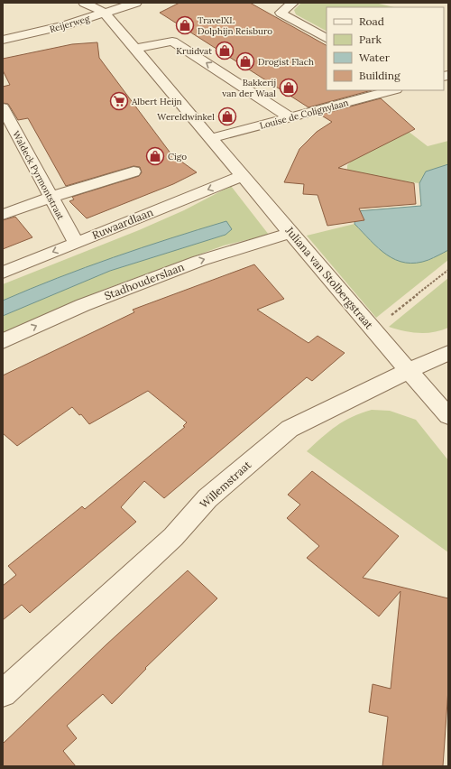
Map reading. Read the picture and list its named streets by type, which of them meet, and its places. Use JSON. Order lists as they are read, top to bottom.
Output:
{
  "streets": {
    "street": [
      "Reijerweg",
      "Louise de Colignylaan",
      "Waldeck Pyrmontstraat",
      "Ruwaardlaan",
      "Juliana van Stolbergstraat",
      "Stadhouderslaan",
      "Willemstraat"
    ]
  },
  "crossings": [
    ["Reijerweg", "Juliana van Stolbergstraat"],
    ["Louise de Colignylaan", "Juliana van Stolbergstraat"],
    ["Waldeck Pyrmontstraat", "Ruwaardlaan"],
    ["Ruwaardlaan", "Juliana van Stolbergstraat"],
    ["Juliana van Stolbergstraat", "Stadhouderslaan"],
    ["Juliana van Stolbergstraat", "Willemstraat"]
  ],
  "places": {
    "shop": [
      "TravelXL Dolphijn Reisburo",
      "Kruidvat",
      "Drogist Flach",
      "Bakkerij van der Waal",
      "Wereldwinkel",
      "Cigo"
    ],
    "supermarket": ["Albert Heijn"]
  },
  "legend": [
    "Road",
    "Park",
    "Water",
    "Building"
  ]
}
